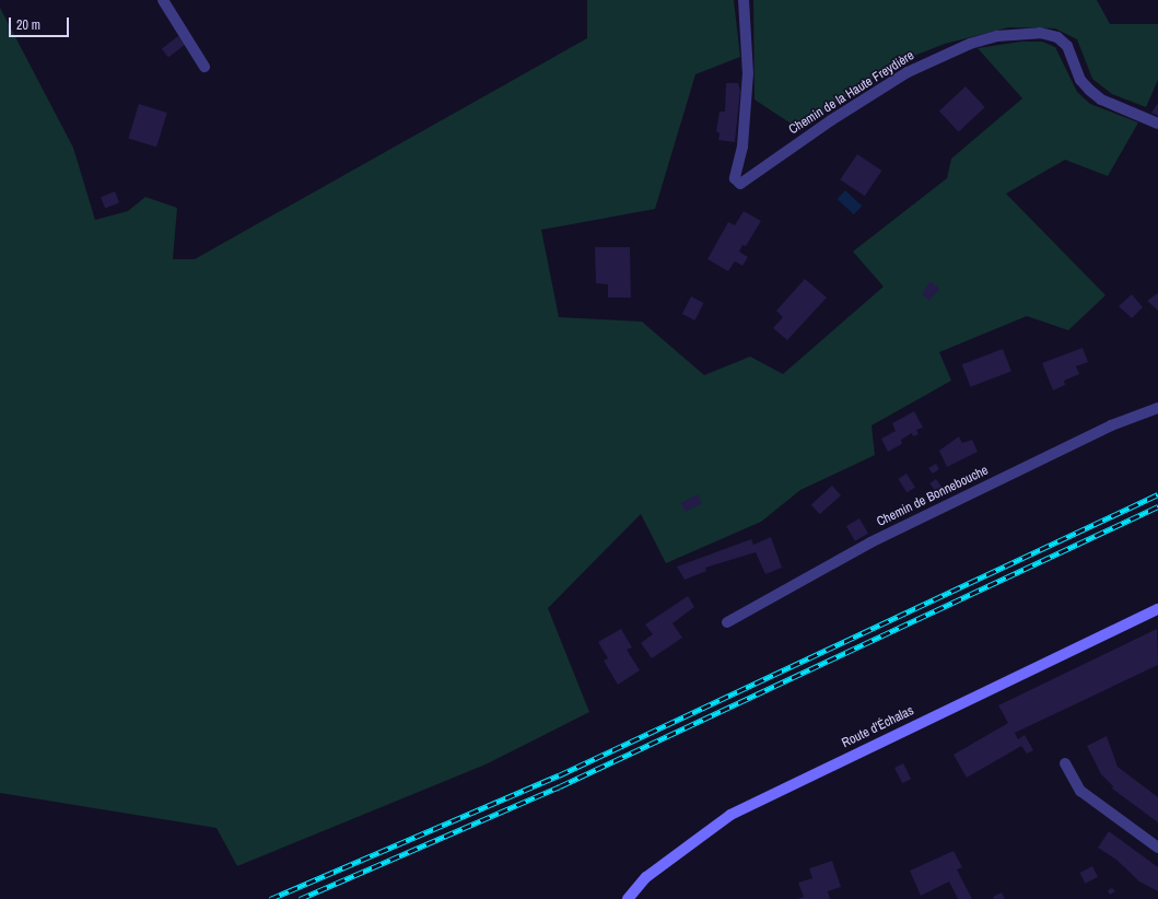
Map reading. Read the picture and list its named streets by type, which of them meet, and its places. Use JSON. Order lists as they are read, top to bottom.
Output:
{
  "streets": {
    "street": ["Chemin de la Haute Freydière", "Chemin de Bonnebouche", "Route d'Échalas"]
  },
  "scale_bar": "20 m"
}
